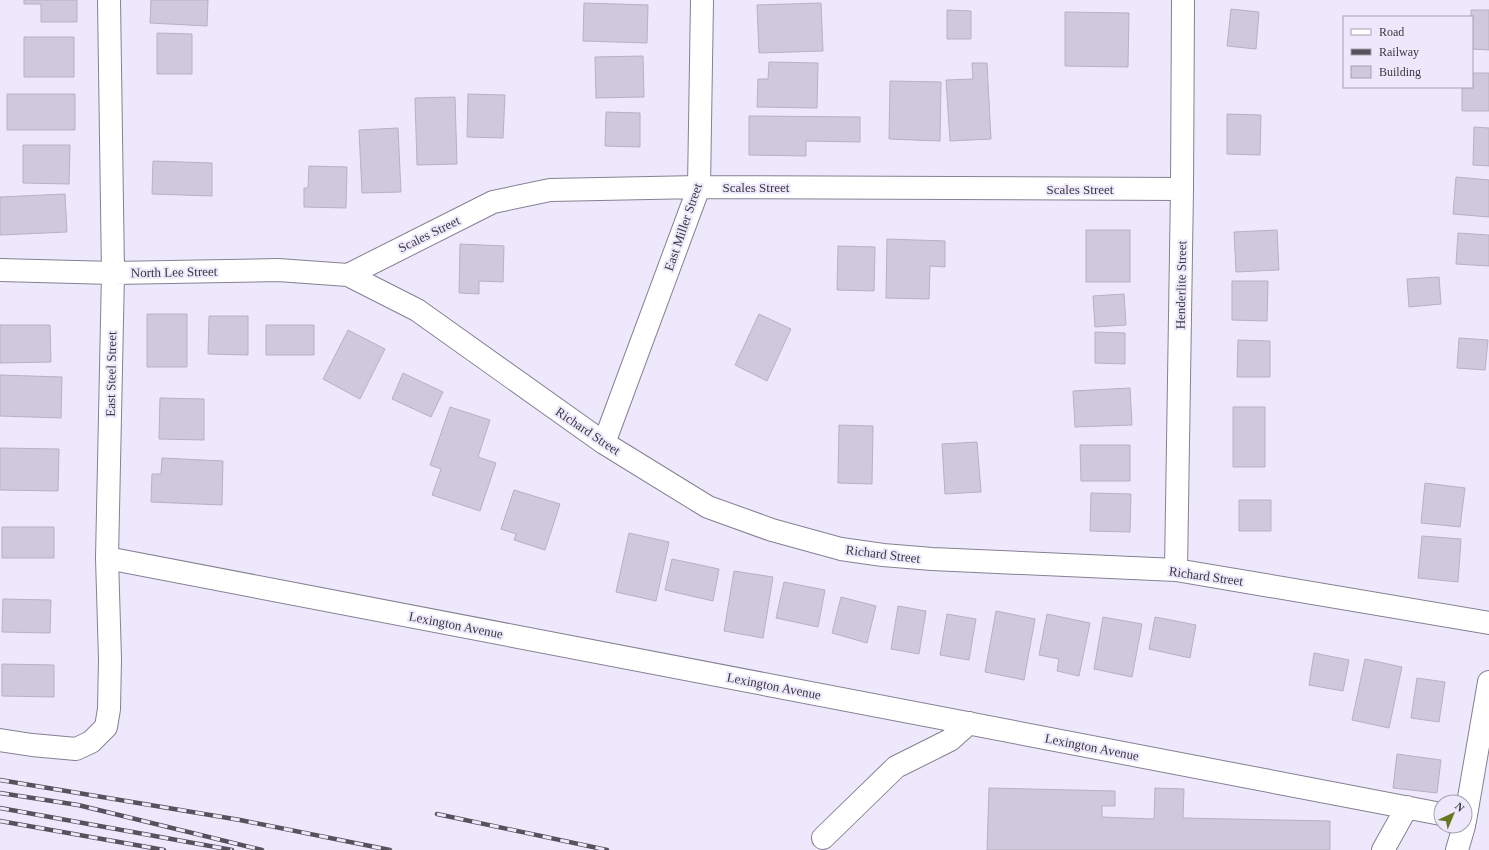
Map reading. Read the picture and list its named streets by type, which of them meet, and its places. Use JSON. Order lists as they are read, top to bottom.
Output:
{
  "streets": {
    "street": [
      "Scales Street",
      "East Miller Street",
      "North Lee Street",
      "Henderlite Street",
      "East Steel Street",
      "Richard Street",
      "Lexington Avenue"
    ]
  },
  "crossings": [
    ["Scales Street", "East Miller Street"],
    ["Scales Street", "North Lee Street"],
    ["Scales Street", "Henderlite Street"],
    ["Scales Street", "Richard Street"],
    ["East Miller Street", "Richard Street"],
    ["North Lee Street", "East Steel Street"],
    ["North Lee Street", "Richard Street"],
    ["Henderlite Street", "Richard Street"],
    ["East Steel Street", "Lexington Avenue"]
  ],
  "legend": ["Road", "Railway", "Building"],
  "north": "top right"
}
